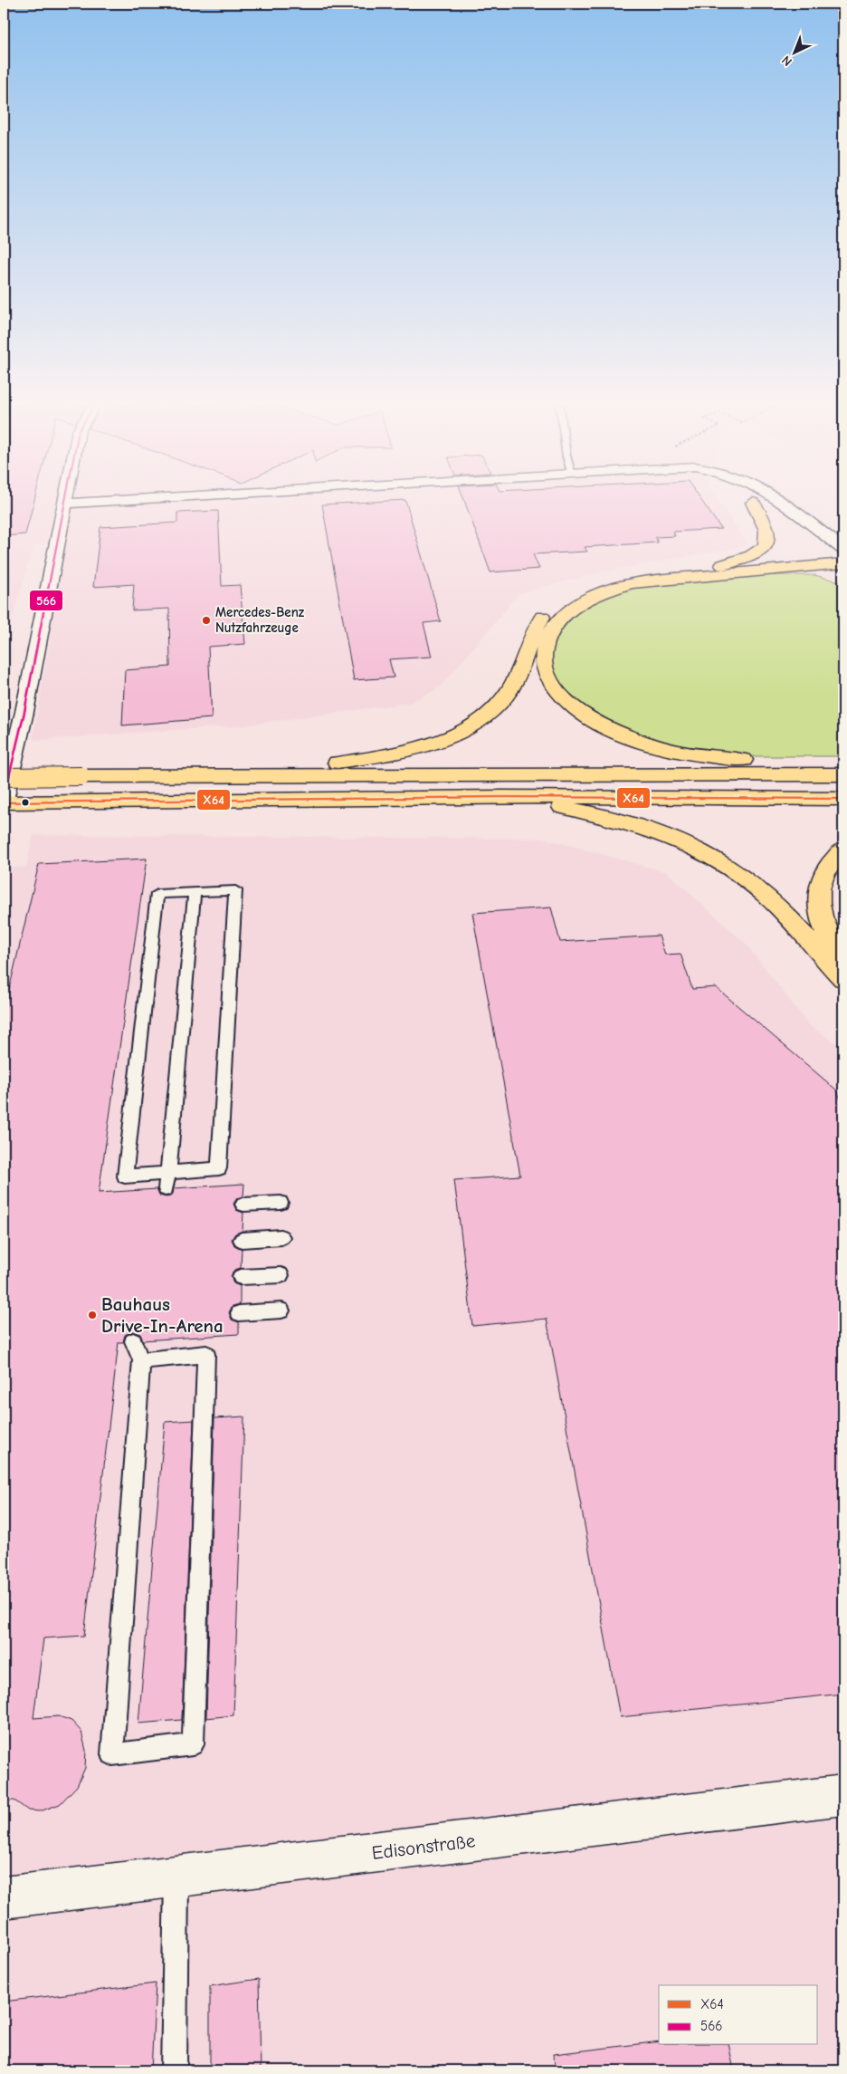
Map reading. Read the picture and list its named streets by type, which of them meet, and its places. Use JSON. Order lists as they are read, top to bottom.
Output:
{
  "streets": {
    "street": ["Edisonstraße"]
  },
  "places": ["Mercedes-Benz Nutzfahrzeuge", "Bauhaus Drive-In-Arena"],
  "lines": ["transit line 566", "transit line X64"],
  "legend": ["X64", "566"],
  "north": "bottom left"
}
